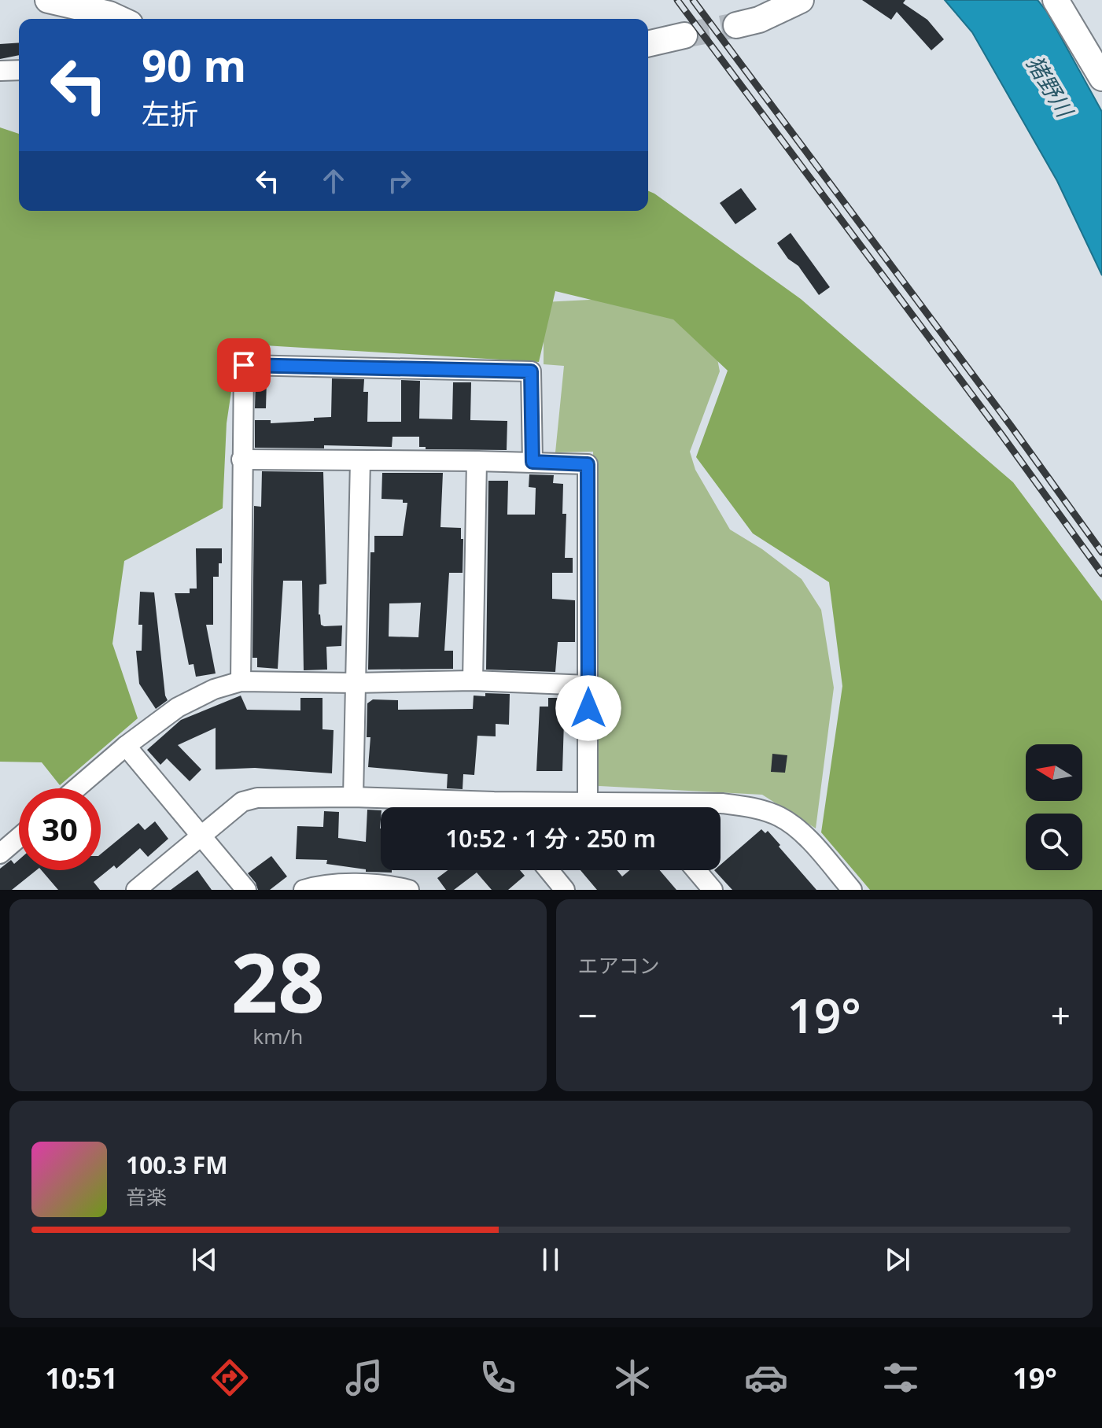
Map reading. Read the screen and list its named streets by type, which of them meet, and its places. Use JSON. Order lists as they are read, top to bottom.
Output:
{
  "water": ["猪野川"],
  "north": "left",
  "page": {
    "turn": ["90 m", "左折"],
    "limit": "30",
    "trip": "10:52 · 1 分 · 250 m",
    "tile": [
      ["28", "km/h"],
      "エアコン"
    ],
    "heat": ["−", "19°", "+"],
    "song": ["100.3 FM", "音楽"],
    "tabs": ["10:51", "19°"]
  }
}
